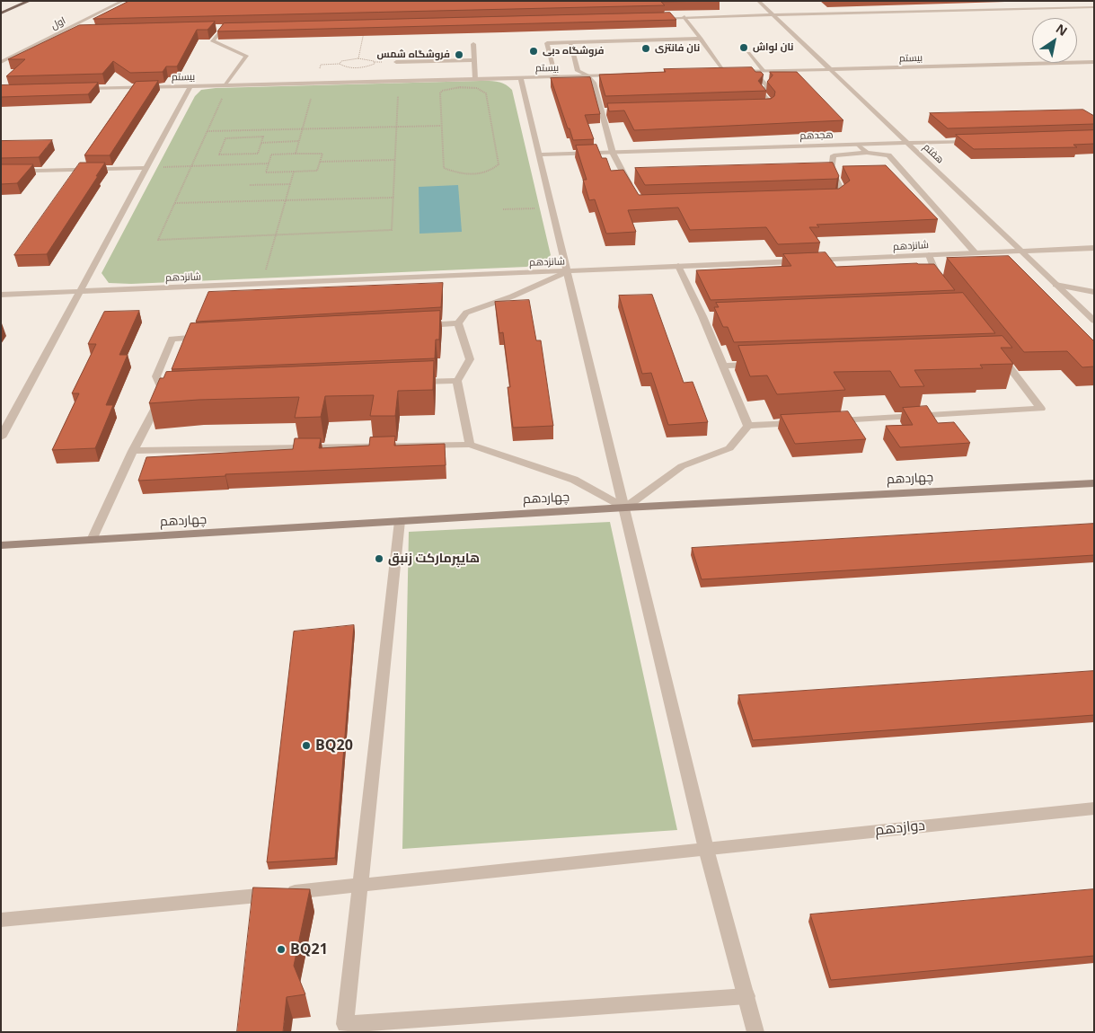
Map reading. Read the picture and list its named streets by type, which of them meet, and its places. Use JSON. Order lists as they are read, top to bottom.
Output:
{
  "streets": {
    "main road": ["چهاردهم"],
    "street": [
      "اول",
      "بیستم",
      "هجدهم",
      "هفتم",
      "شانزدهم",
      "دوازدهم"
    ]
  },
  "crossings": [
    ["بیستم", "هفتم"],
    ["هجدهم", "هفتم"],
    ["هفتم", "شانزدهم"]
  ],
  "places": [
    "نان لواش",
    "نان فانتزی",
    "فروشگاه دبی",
    "فروشگاه شمس",
    "هایپرمارکت زنبق",
    "BQ20",
    "BQ21"
  ],
  "north": "top right"
}
